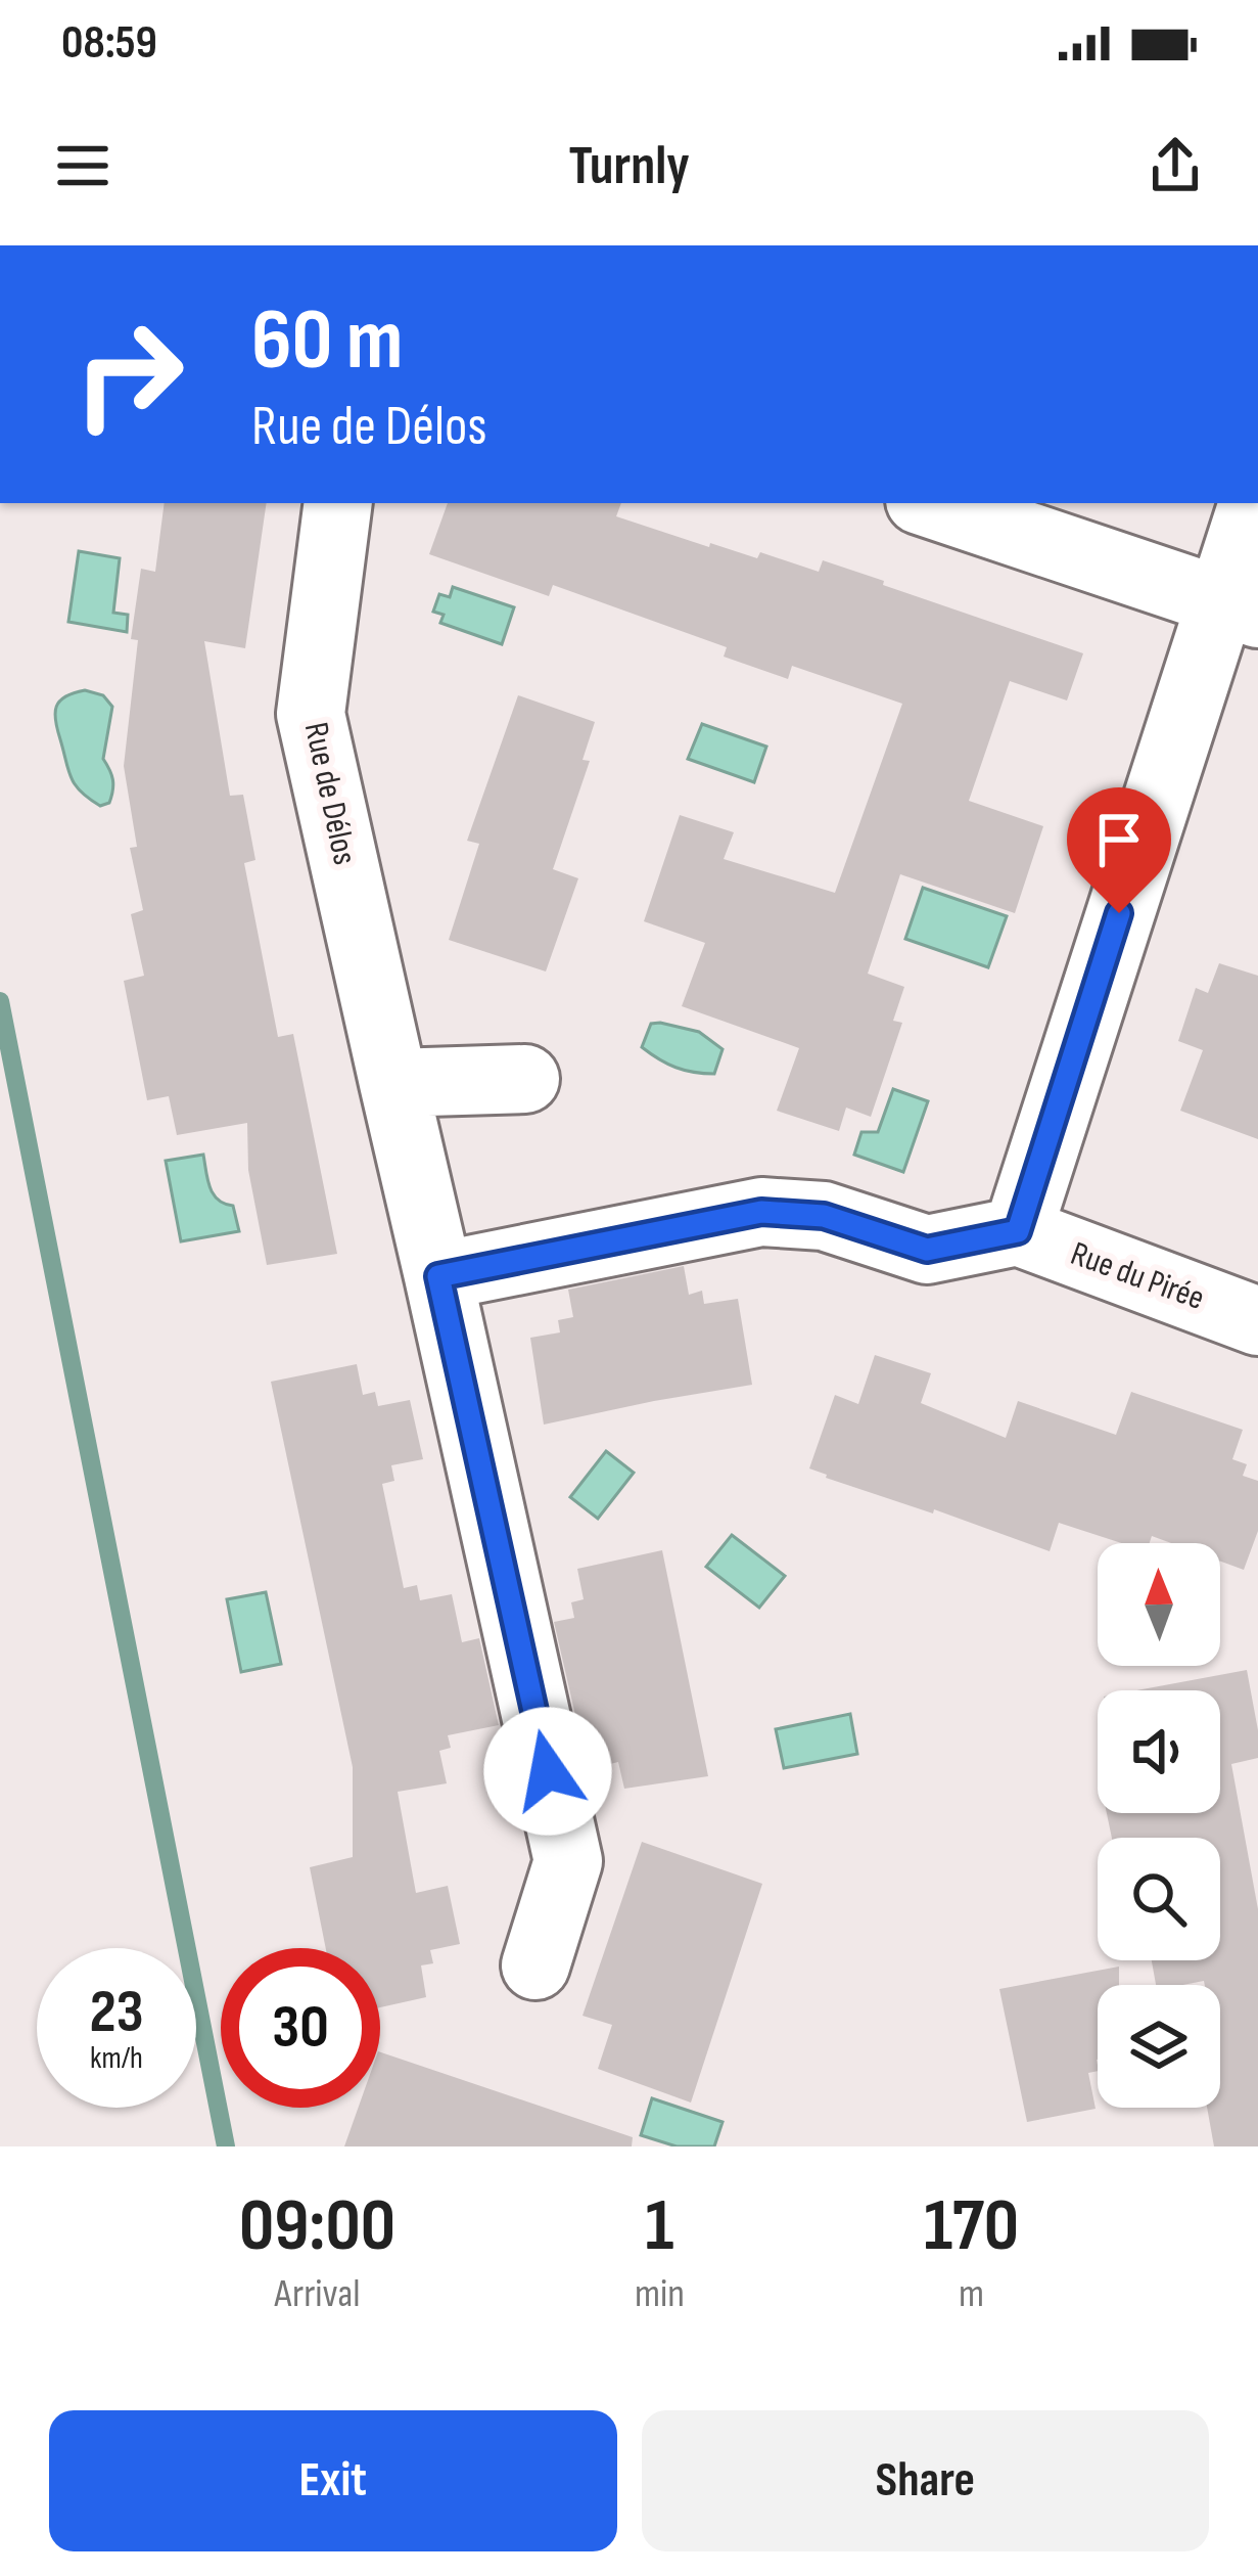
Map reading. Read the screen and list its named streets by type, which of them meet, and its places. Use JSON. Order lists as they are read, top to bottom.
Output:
{
  "streets": {
    "street": ["Rue de Délos", "Rue du Pirée"]
  },
  "north": "top",
  "page": {
    "status": "08:59",
    "header": "Turnly",
    "turn": ["60 m", "Rue de Délos"],
    "speed": "23 km/h",
    "limit": "30",
    "eta": [
      "09:00",
      "Arrival",
      "1",
      "min",
      "170",
      "m"
    ],
    "buttons": ["Exit", "Share"]
  }
}
